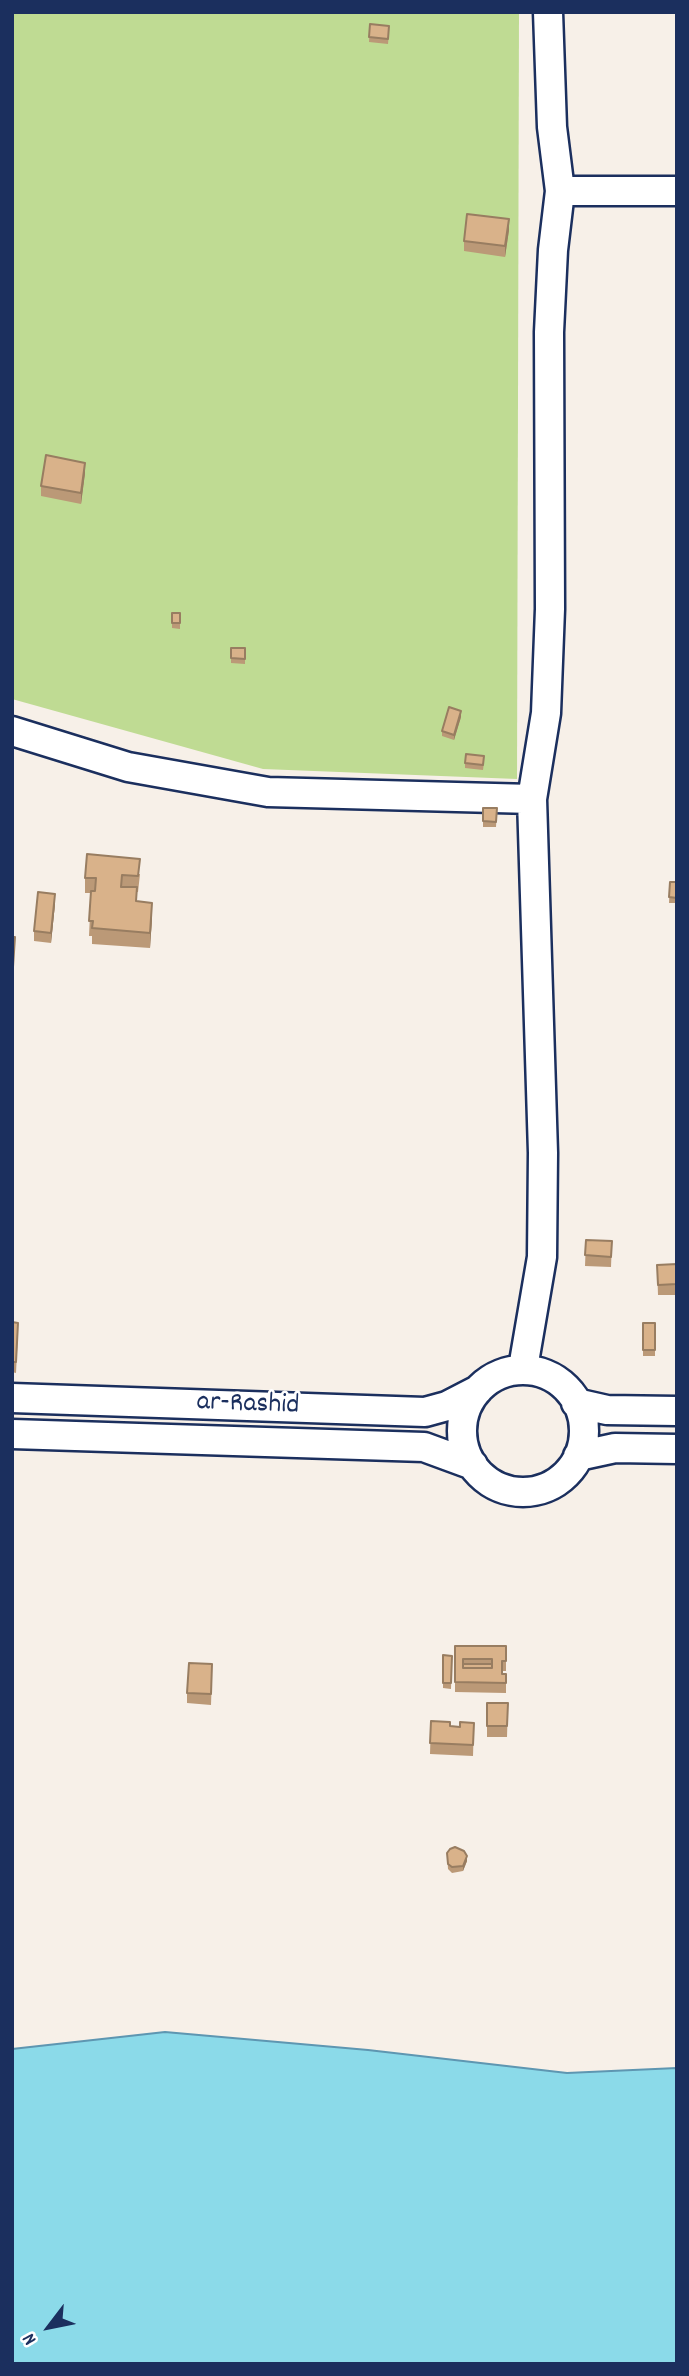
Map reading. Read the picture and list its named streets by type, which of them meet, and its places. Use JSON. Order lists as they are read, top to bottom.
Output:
{
  "streets": {
    "street": ["ar-Rashid"]
  },
  "north": "bottom left"
}
